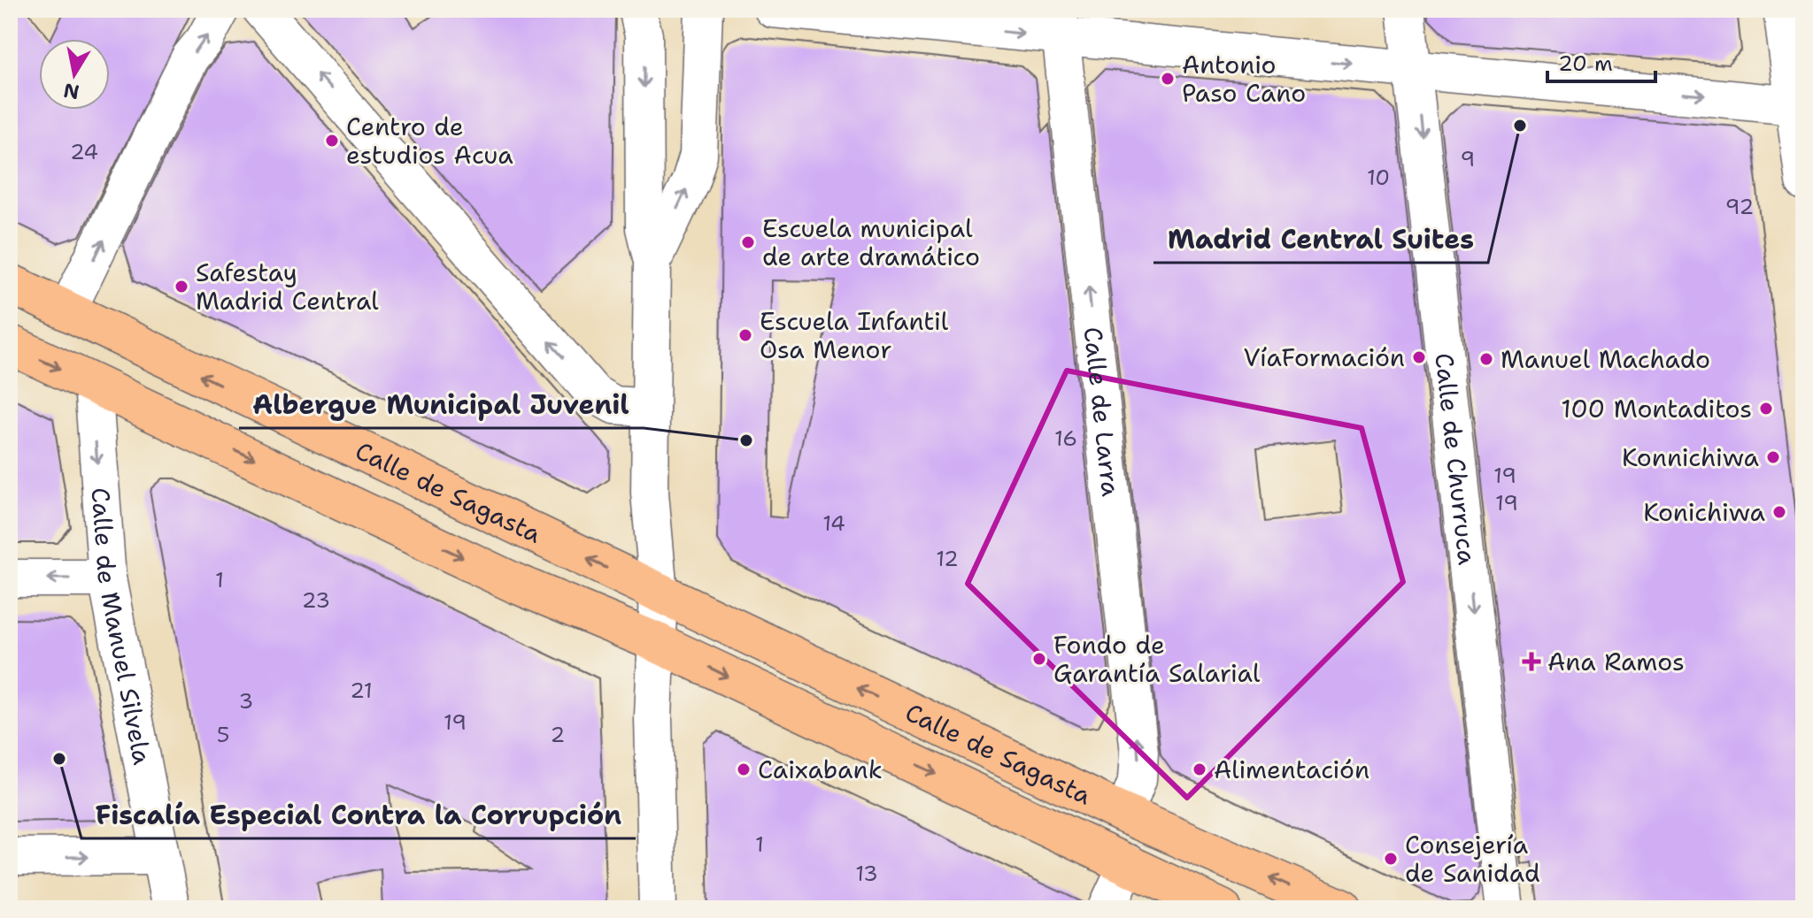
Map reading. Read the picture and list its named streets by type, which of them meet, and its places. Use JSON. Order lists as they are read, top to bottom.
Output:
{
  "streets": {
    "main road": ["Calle de Sagasta"],
    "street": ["Calle de Larra", "Calle de Churruca", "Calle de Manuel Silvela"]
  },
  "crossings": [
    ["Calle de Larra", "Calle de Sagasta"],
    ["Calle de Sagasta", "Calle de Manuel Silvela"]
  ],
  "one_way": ["Calle de Larra", "Calle de Churruca", "Calle de Manuel Silvela"],
  "places": {
    "other": [
      "Antonio Paso Cano",
      "Madrid Central Suites",
      "Centro de estudios Acua",
      "Escuela municipal de arte dramático",
      "Safestay Madrid Central",
      "Escuela Infantil Osa Menor",
      "VíaFormación",
      "Manuel Machado",
      "100 Montaditos",
      "Albergue Municipal Juvenil",
      "Konnichiwa",
      "Konichiwa",
      "Fondo de Garantía Salarial",
      "Fiscalía Especial Contra la Corrupción",
      "Caixabank",
      "Alimentación",
      "Consejería de Sanidad"
    ],
    "health": ["Ana Ramos"]
  },
  "house_numbers": [
    "24",
    "9",
    "10",
    "92",
    "16",
    "19",
    "19",
    "14",
    "12",
    "1",
    "23",
    "21",
    "3",
    "19",
    "5",
    "2",
    "1",
    "13"
  ],
  "scale_bar": "20 m",
  "north": "bottom"
}
